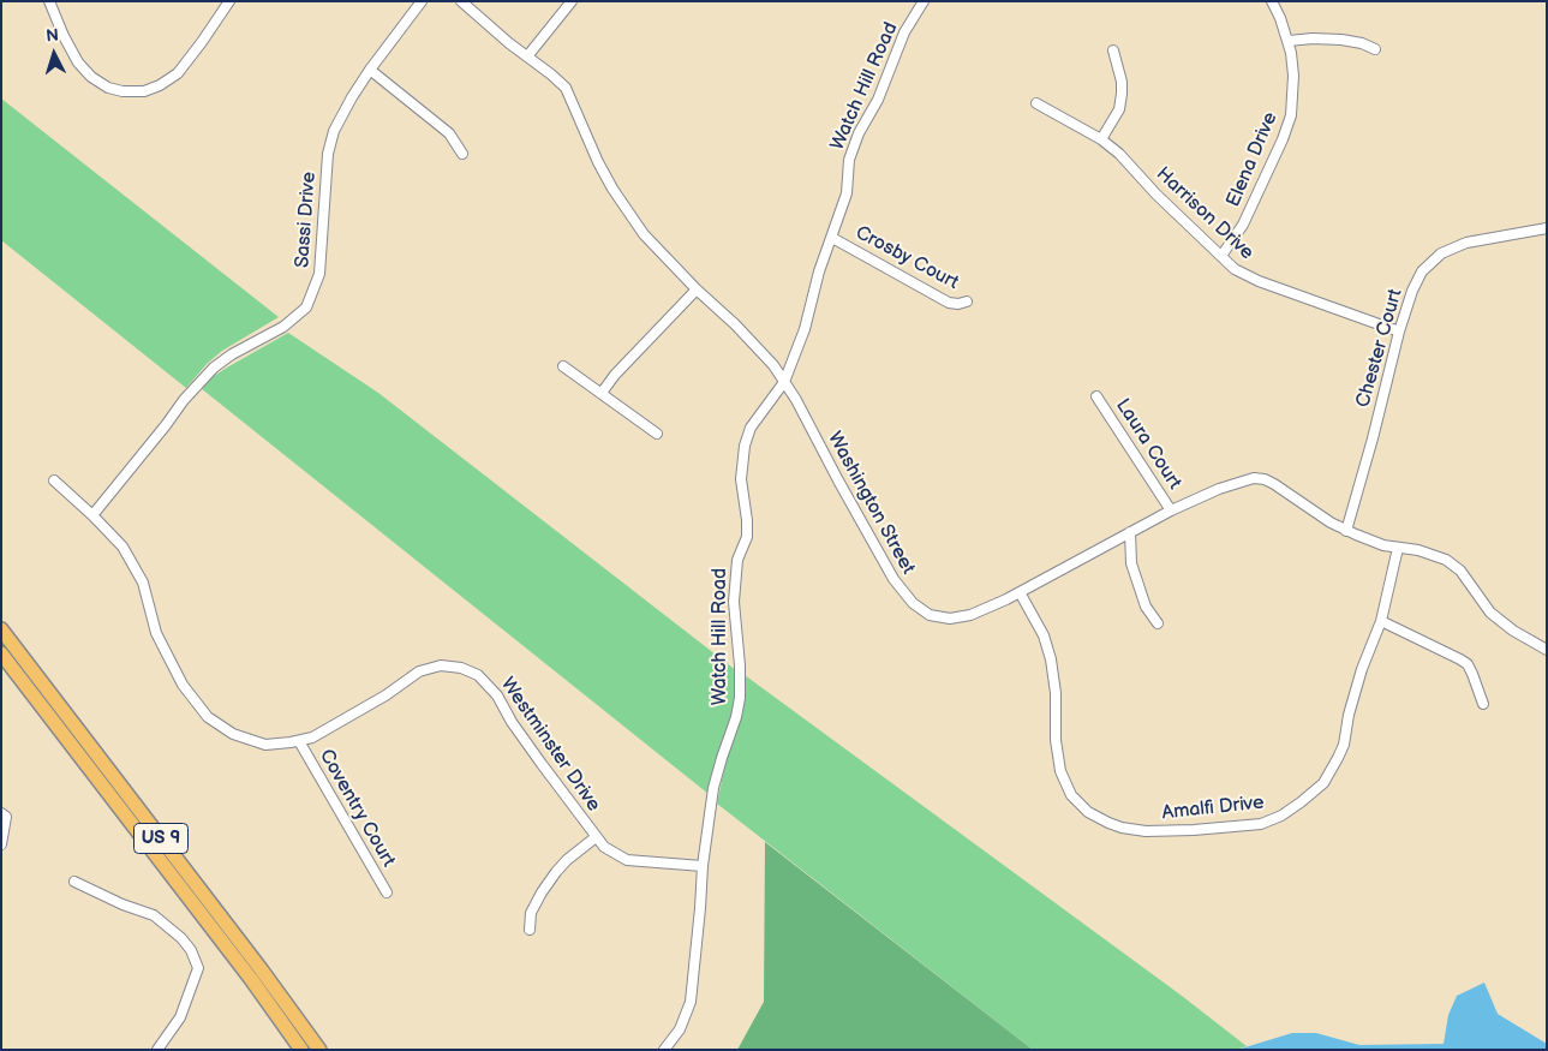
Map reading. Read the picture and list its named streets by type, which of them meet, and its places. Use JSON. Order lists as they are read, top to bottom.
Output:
{
  "streets": {
    "highway": ["US 9"],
    "street": [
      "Watch Hill Road",
      "Elena Drive",
      "Harrison Drive",
      "Sassi Drive",
      "Crosby Court",
      "Chester Court",
      "Laura Court",
      "Washington Street",
      "Westminster Drive",
      "Coventry Court",
      "Amalfi Drive"
    ]
  },
  "crossings": [
    ["Watch Hill Road", "Crosby Court"],
    ["Watch Hill Road", "Washington Street"],
    ["Watch Hill Road", "Westminster Drive"],
    ["Elena Drive", "Harrison Drive"],
    ["Harrison Drive", "Chester Court"],
    ["Sassi Drive", "Westminster Drive"],
    ["Chester Court", "Washington Street"],
    ["Laura Court", "Washington Street"],
    ["Washington Street", "Amalfi Drive"],
    ["Westminster Drive", "Coventry Court"]
  ],
  "north": "top"
}
